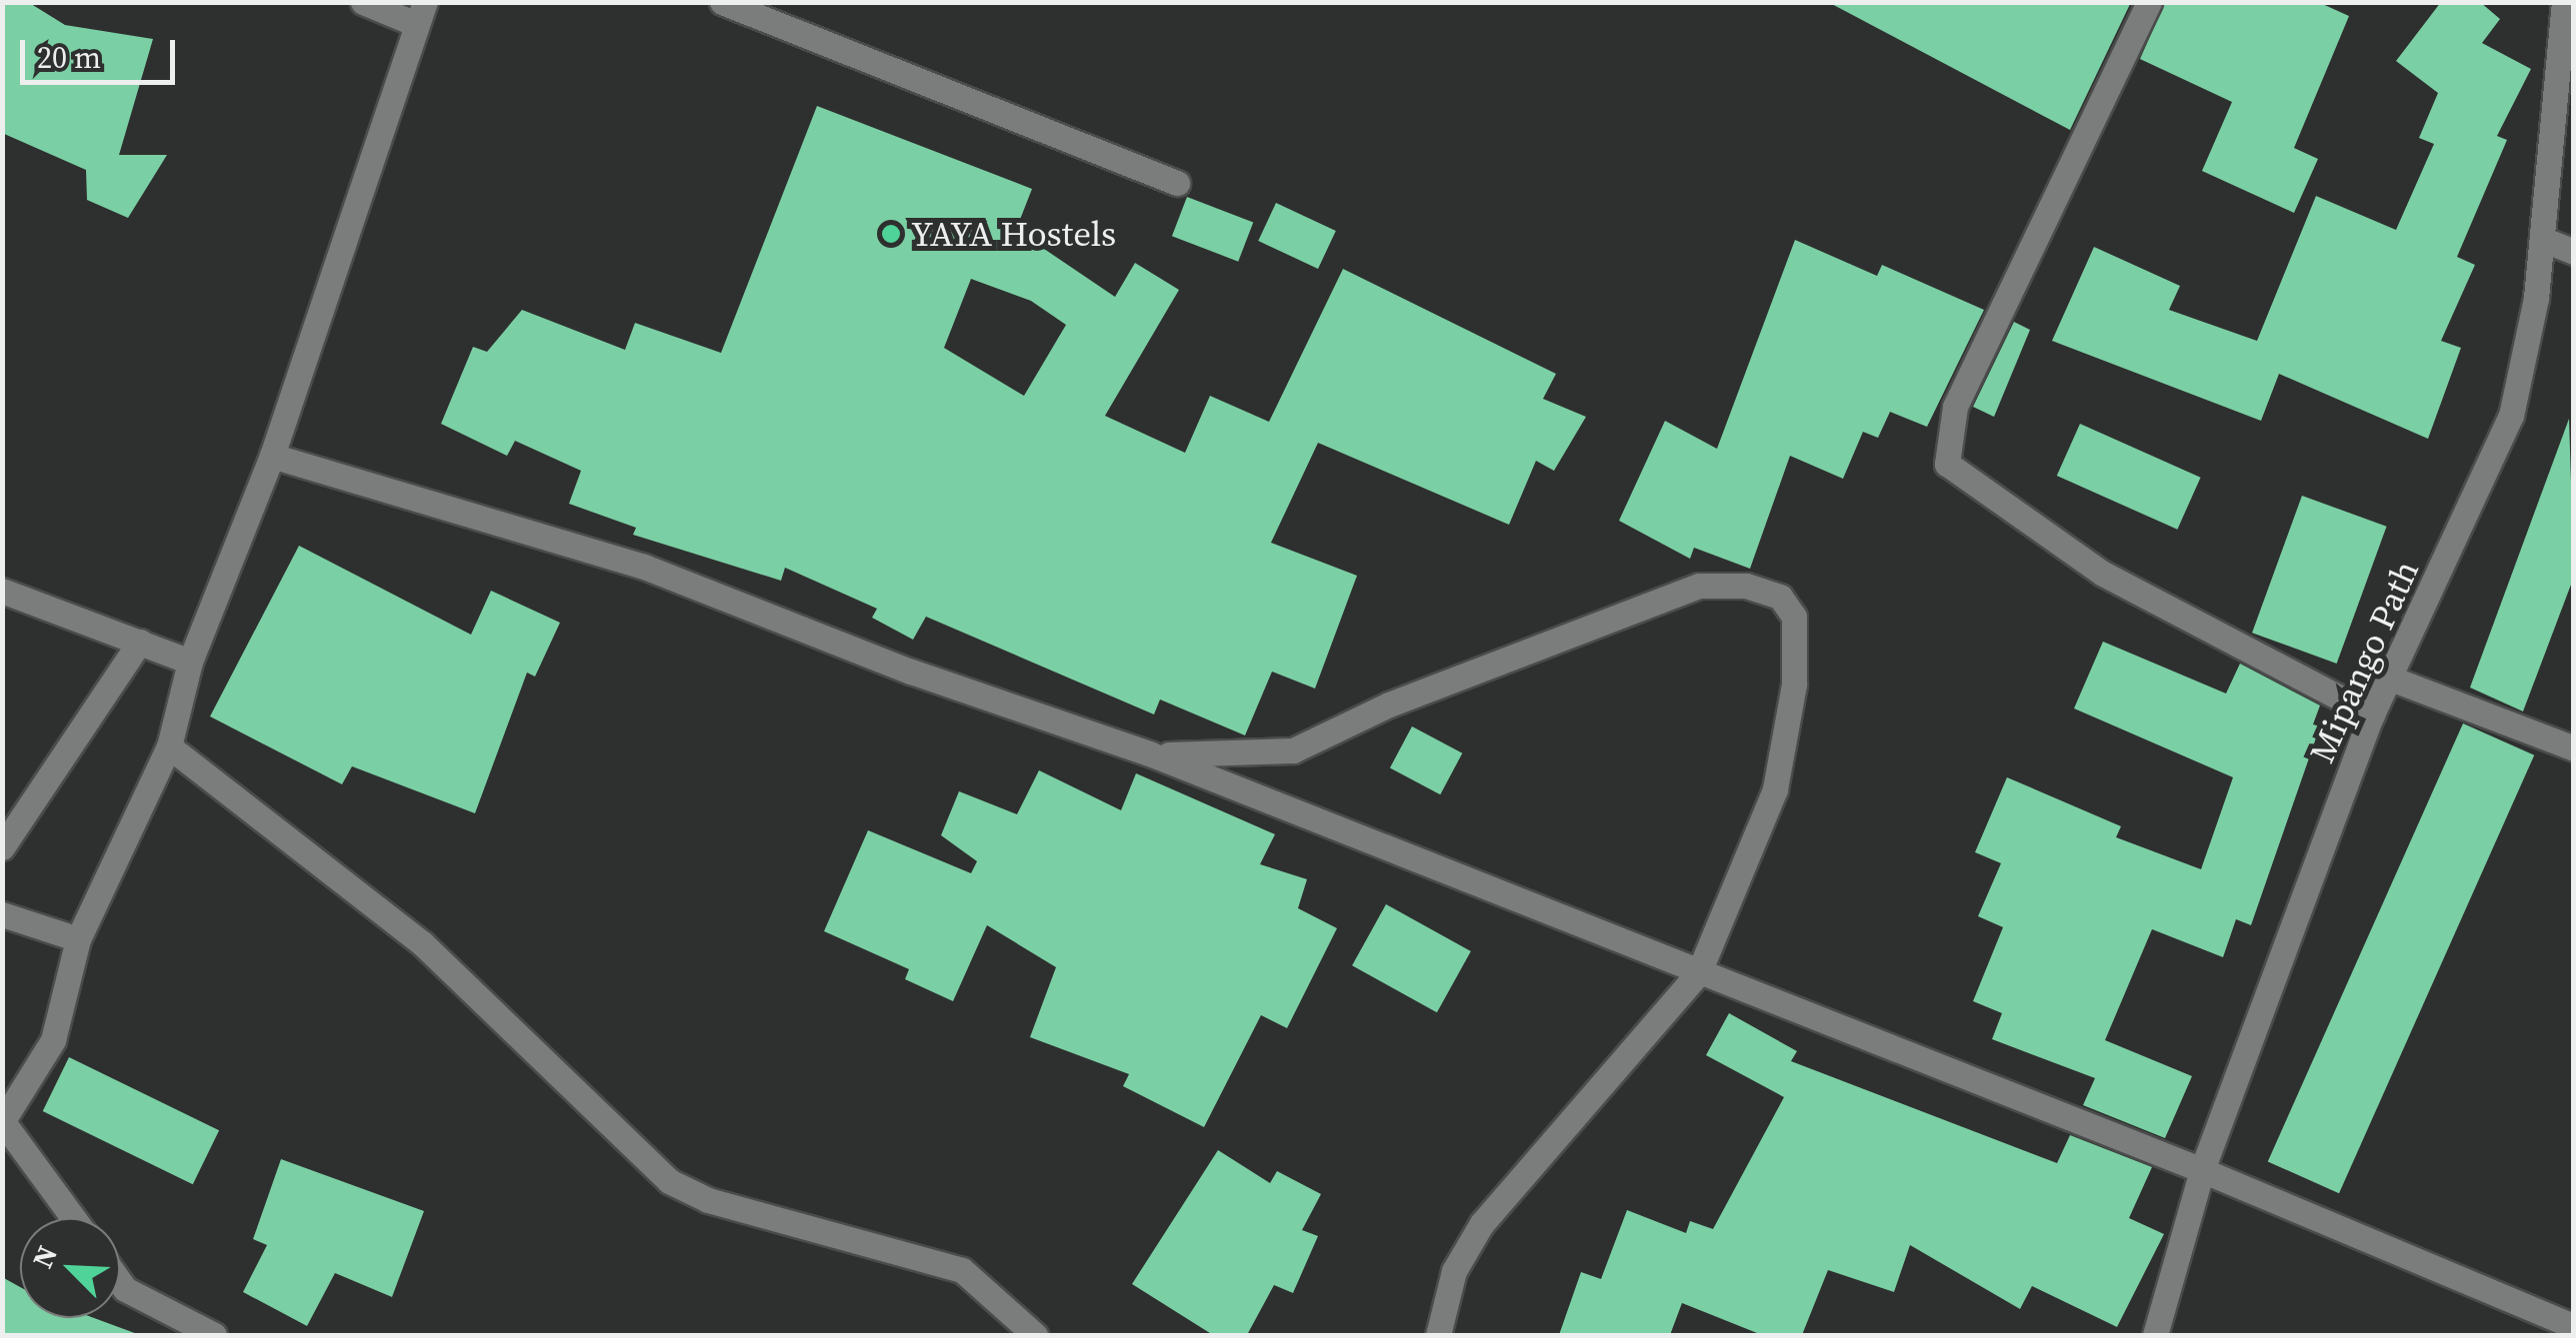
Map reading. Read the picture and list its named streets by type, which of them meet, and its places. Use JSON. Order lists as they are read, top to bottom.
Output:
{
  "streets": {
    "street": ["Mipango Path"]
  },
  "places": ["YAYA Hostels"],
  "scale_bar": "20 m",
  "north": "top left"
}
